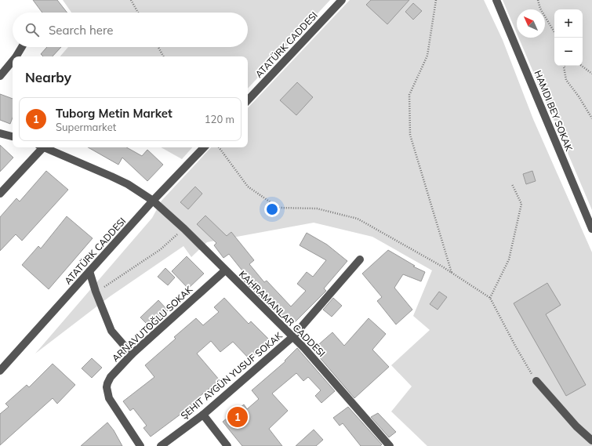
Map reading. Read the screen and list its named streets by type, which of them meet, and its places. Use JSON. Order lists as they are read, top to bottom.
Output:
{
  "streets": {
    "street": [
      "ATATÜRK CADDESI",
      "HAMDI BEY SOKAK",
      "KAHRAMANLAR CADDESI",
      "ARNAVUTOĞLU SOKAK",
      "ŞEHIT AYGÜN YUSUF SOKAK"
    ]
  },
  "crossings": [
    ["ATATÜRK CADDESI", "KAHRAMANLAR CADDESI"],
    ["KAHRAMANLAR CADDESI", "ARNAVUTOĞLU SOKAK"],
    ["KAHRAMANLAR CADDESI", "ŞEHIT AYGÜN YUSUF SOKAK"]
  ],
  "north": "top left",
  "page": {
    "map_buttons": ["+", "−"],
    "search": "Search here",
    "heading": "Nearby",
    "list": [
      {
        "mark": "1",
        "name": "Tuborg Metin Market",
        "note": "Supermarket",
        "value": "120 m"
      }
    ],
    "pins": "1"
  }
}
